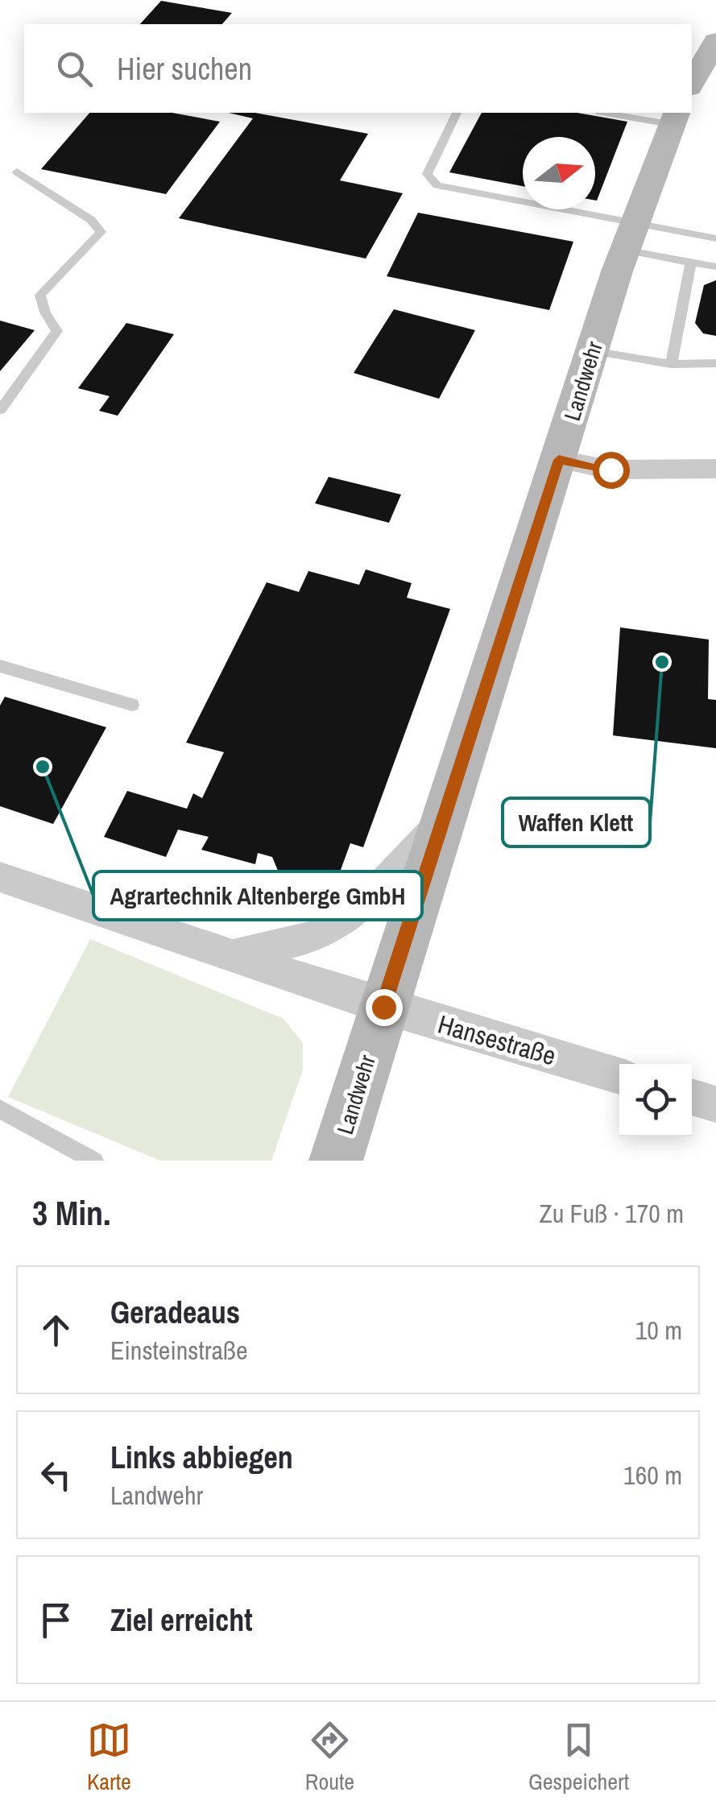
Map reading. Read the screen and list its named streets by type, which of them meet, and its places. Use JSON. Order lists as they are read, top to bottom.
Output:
{
  "streets": {
    "main road": ["Landwehr"],
    "street": ["Hansestraße"]
  },
  "crossings": [
    ["Landwehr", "Hansestraße"]
  ],
  "places": ["Waffen Klett", "Agrartechnik Altenberge GmbH"],
  "north": "right",
  "page": {
    "search": "Hier suchen",
    "heading": ["3 Min.", "Zu Fuß · 170 m"],
    "list": [
      ["Geradeaus", "Einsteinstraße", "10 m"],
      ["Links abbiegen", "Landwehr", "160 m"],
      "Ziel erreicht"
    ],
    "nav": ["Karte", "Route", "Gespeichert"]
  }
}
